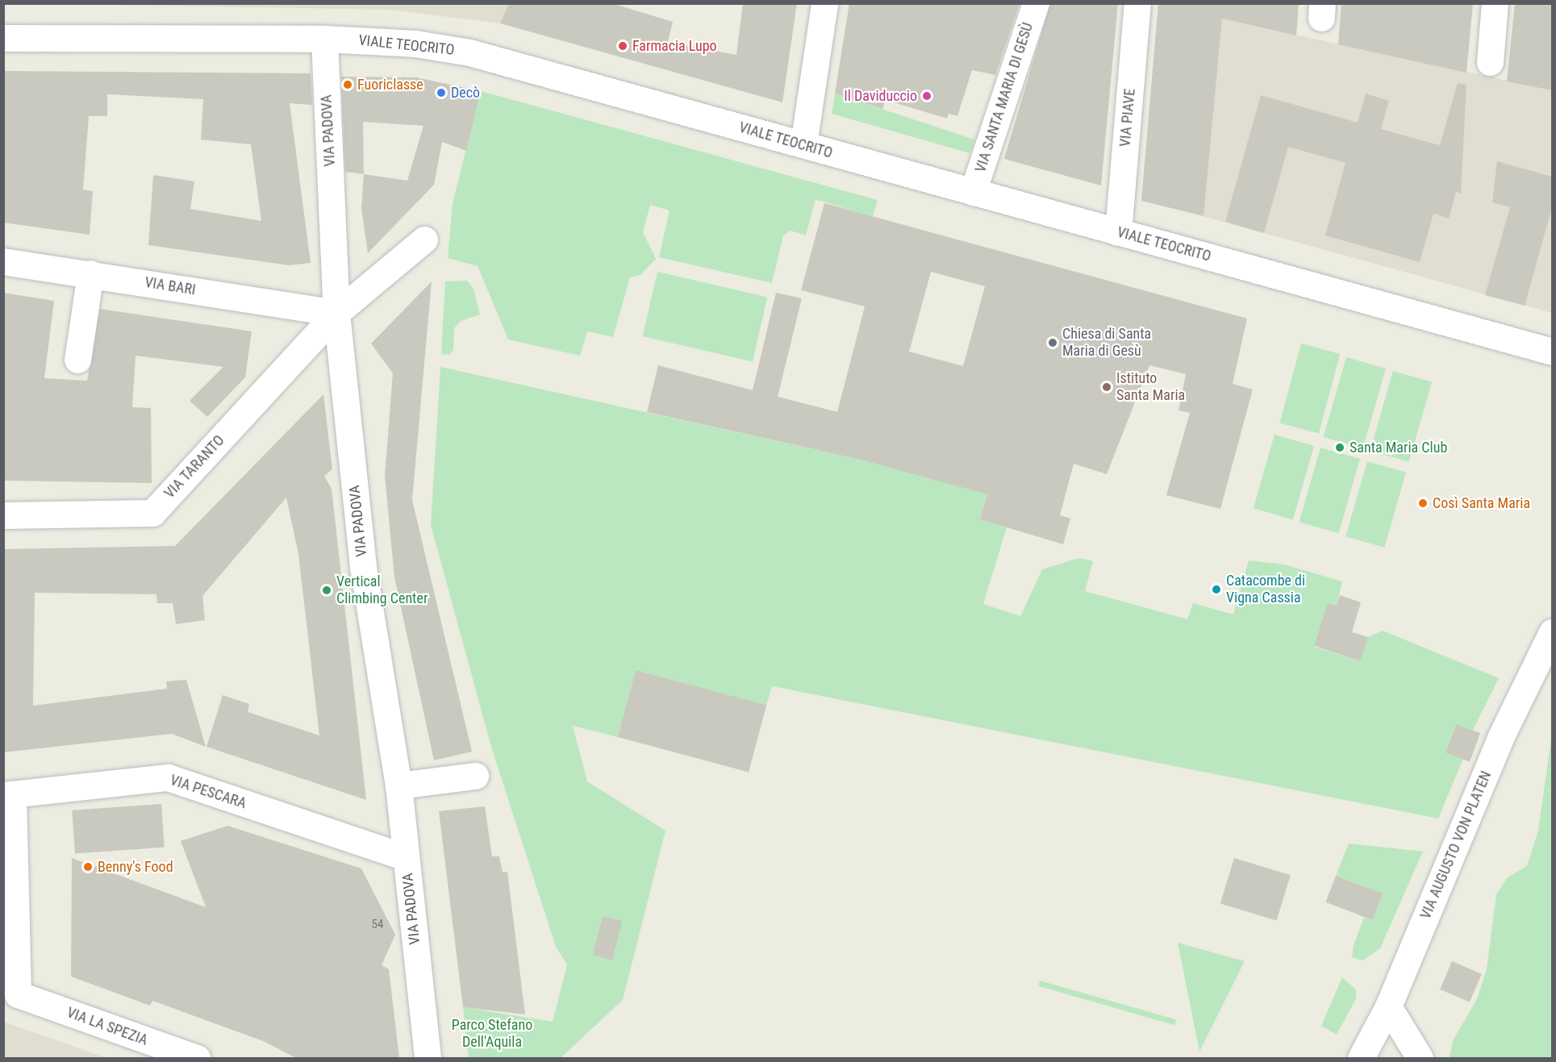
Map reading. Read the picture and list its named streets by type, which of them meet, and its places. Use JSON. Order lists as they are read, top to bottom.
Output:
{
  "streets": {
    "street": [
      "VIALE TEOCRITO",
      "VIA SANTA MARIA DI GESÙ",
      "VIA PIAVE",
      "VIA PADOVA",
      "VIA BARI",
      "VIA TARANTO",
      "VIA PESCARA",
      "VIA AUGUSTO VON PLATEN",
      "VIA LA SPEZIA"
    ]
  },
  "crossings": [
    ["VIALE TEOCRITO", "VIA SANTA MARIA DI GESÙ"],
    ["VIALE TEOCRITO", "VIA PIAVE"],
    ["VIALE TEOCRITO", "VIA PADOVA"],
    ["VIA PADOVA", "VIA BARI"],
    ["VIA PADOVA", "VIA TARANTO"],
    ["VIA PADOVA", "VIA PESCARA"],
    ["VIA BARI", "VIA TARANTO"],
    ["VIA PESCARA", "VIA LA SPEZIA"]
  ],
  "parks": ["Parco Stefano Dell'Aquila"],
  "places": [
    "Farmacia Lupo",
    "Fuoriclasse",
    "Decò",
    "Il Daviduccio",
    "Chiesa di Santa Maria di Gesù",
    "Istituto Santa Maria",
    "Santa Maria Club",
    "Così Santa Maria",
    "Catacombe di Vigna Cassia",
    "Vertical Climbing Center",
    "Benny's Food"
  ],
  "house_numbers": ["54"]
}
